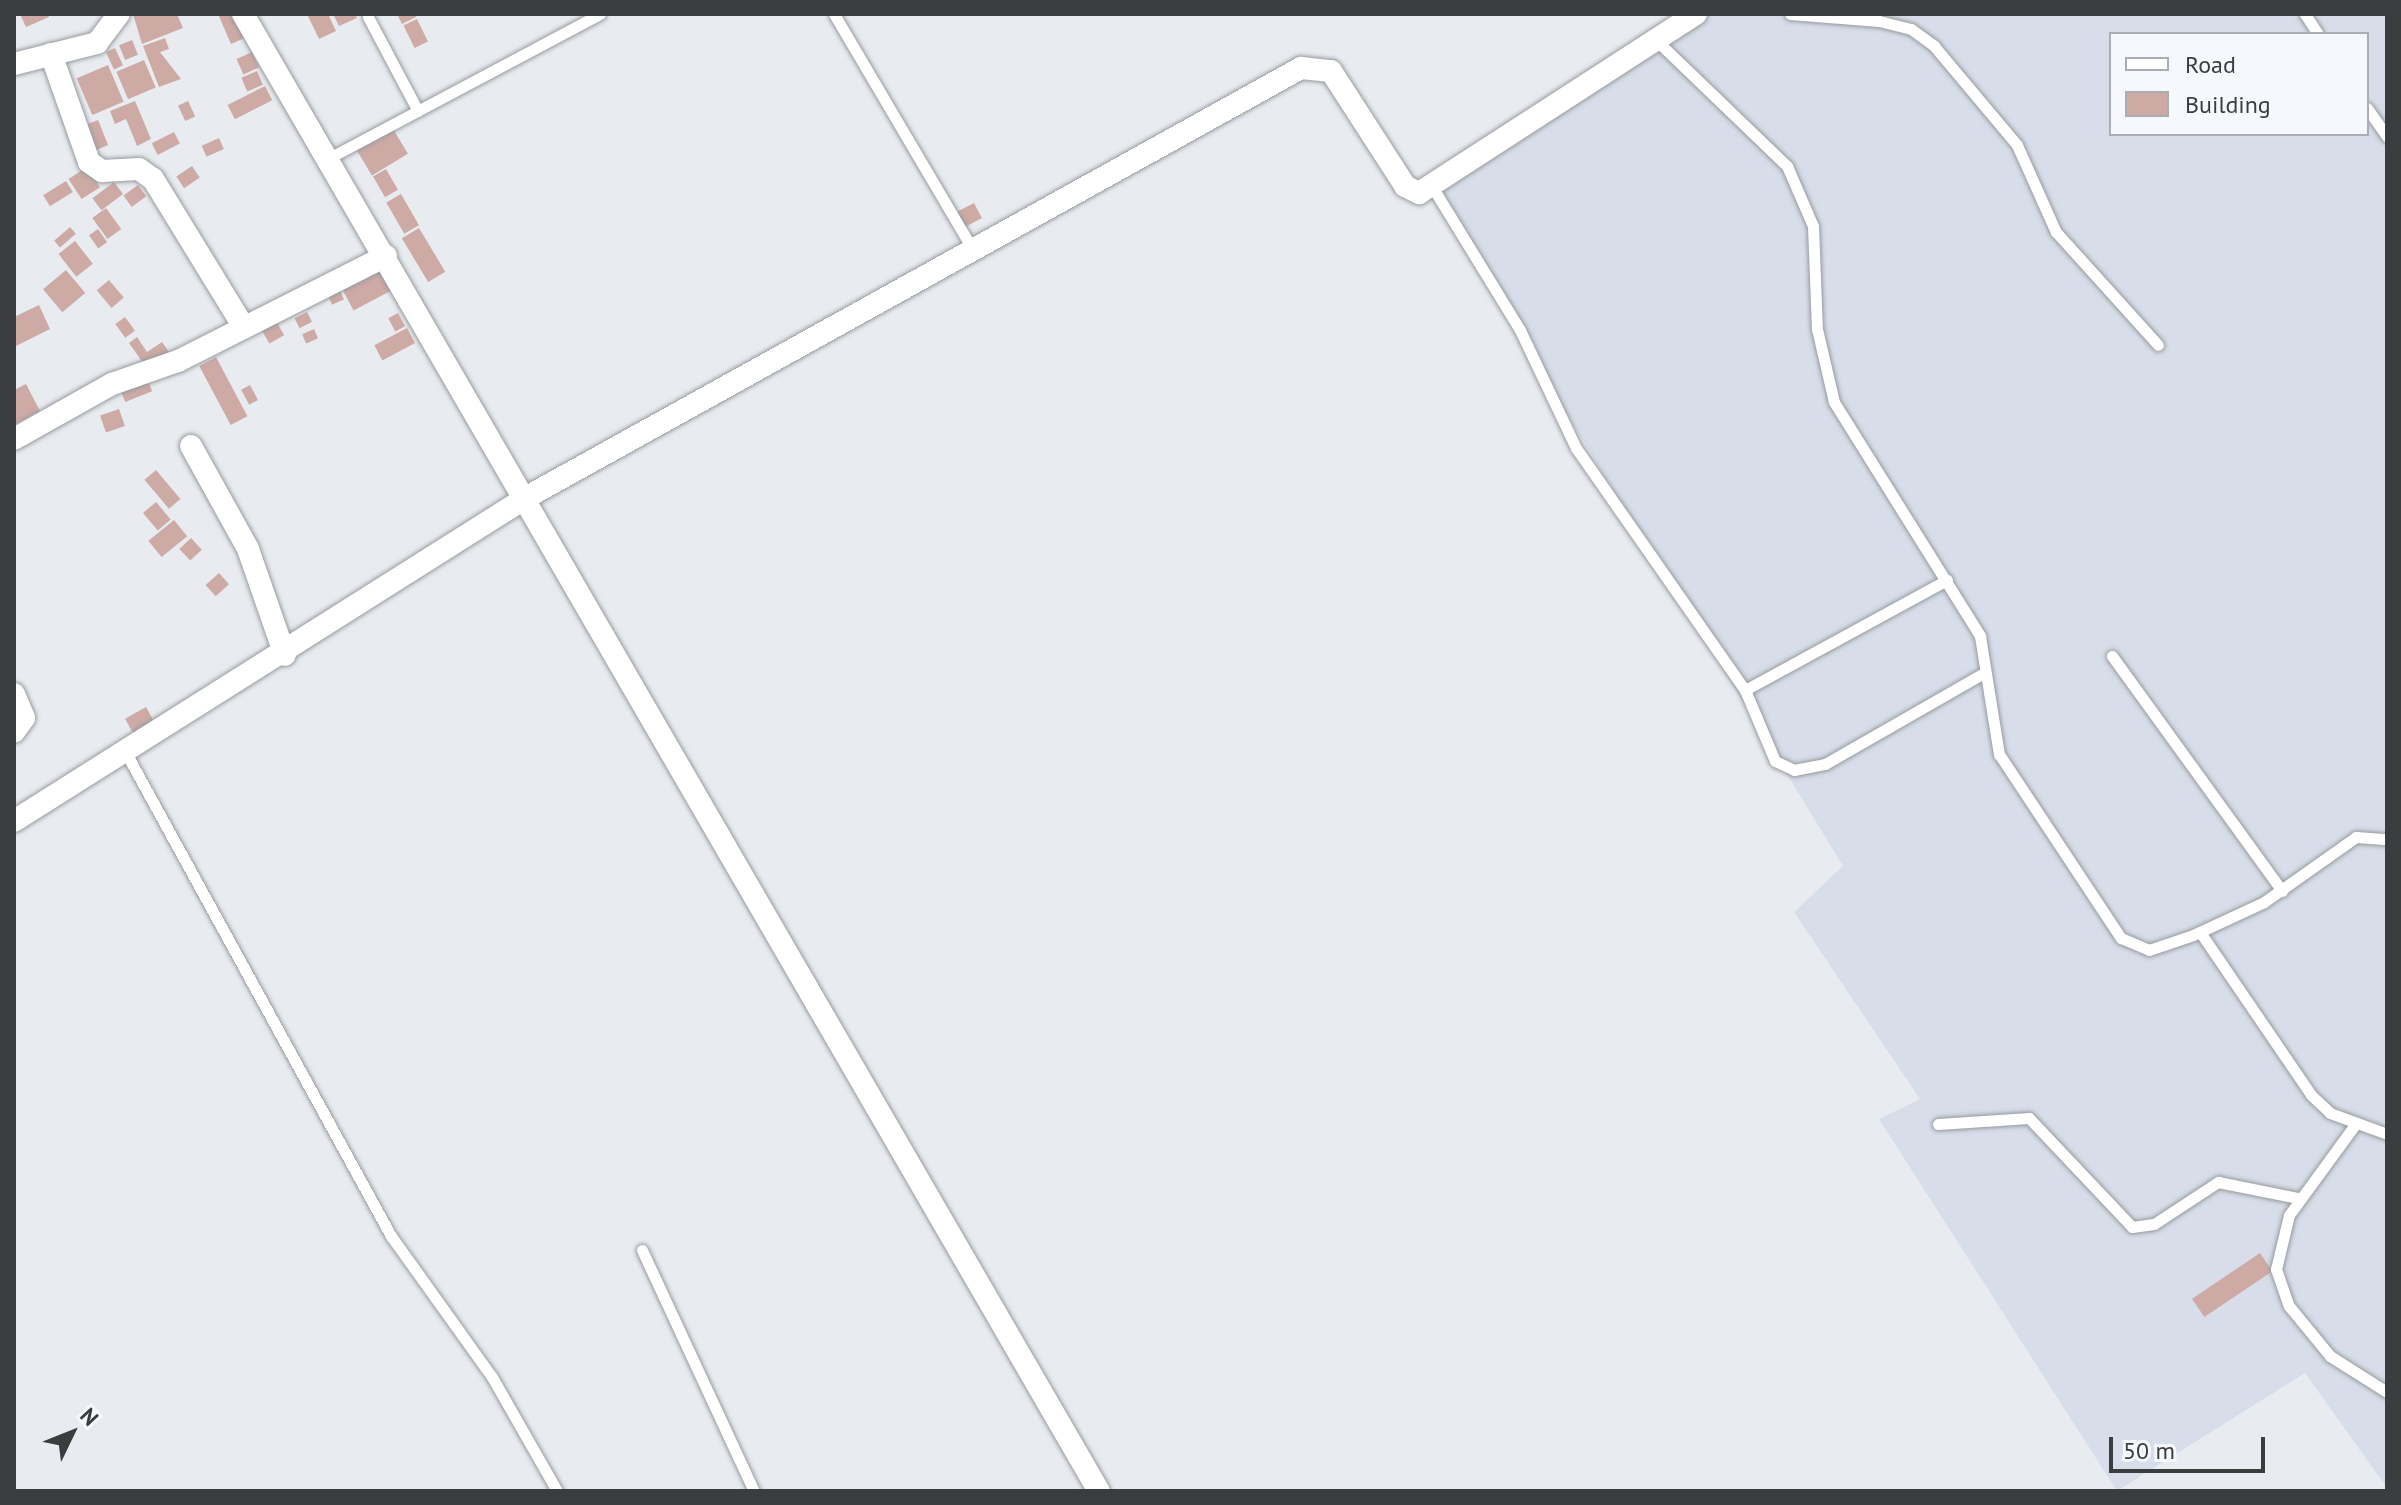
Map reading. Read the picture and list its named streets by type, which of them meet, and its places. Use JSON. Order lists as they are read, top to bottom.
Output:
{
  "legend": ["Road", "Building"],
  "scale_bar": "50 m",
  "north": "top right"
}
